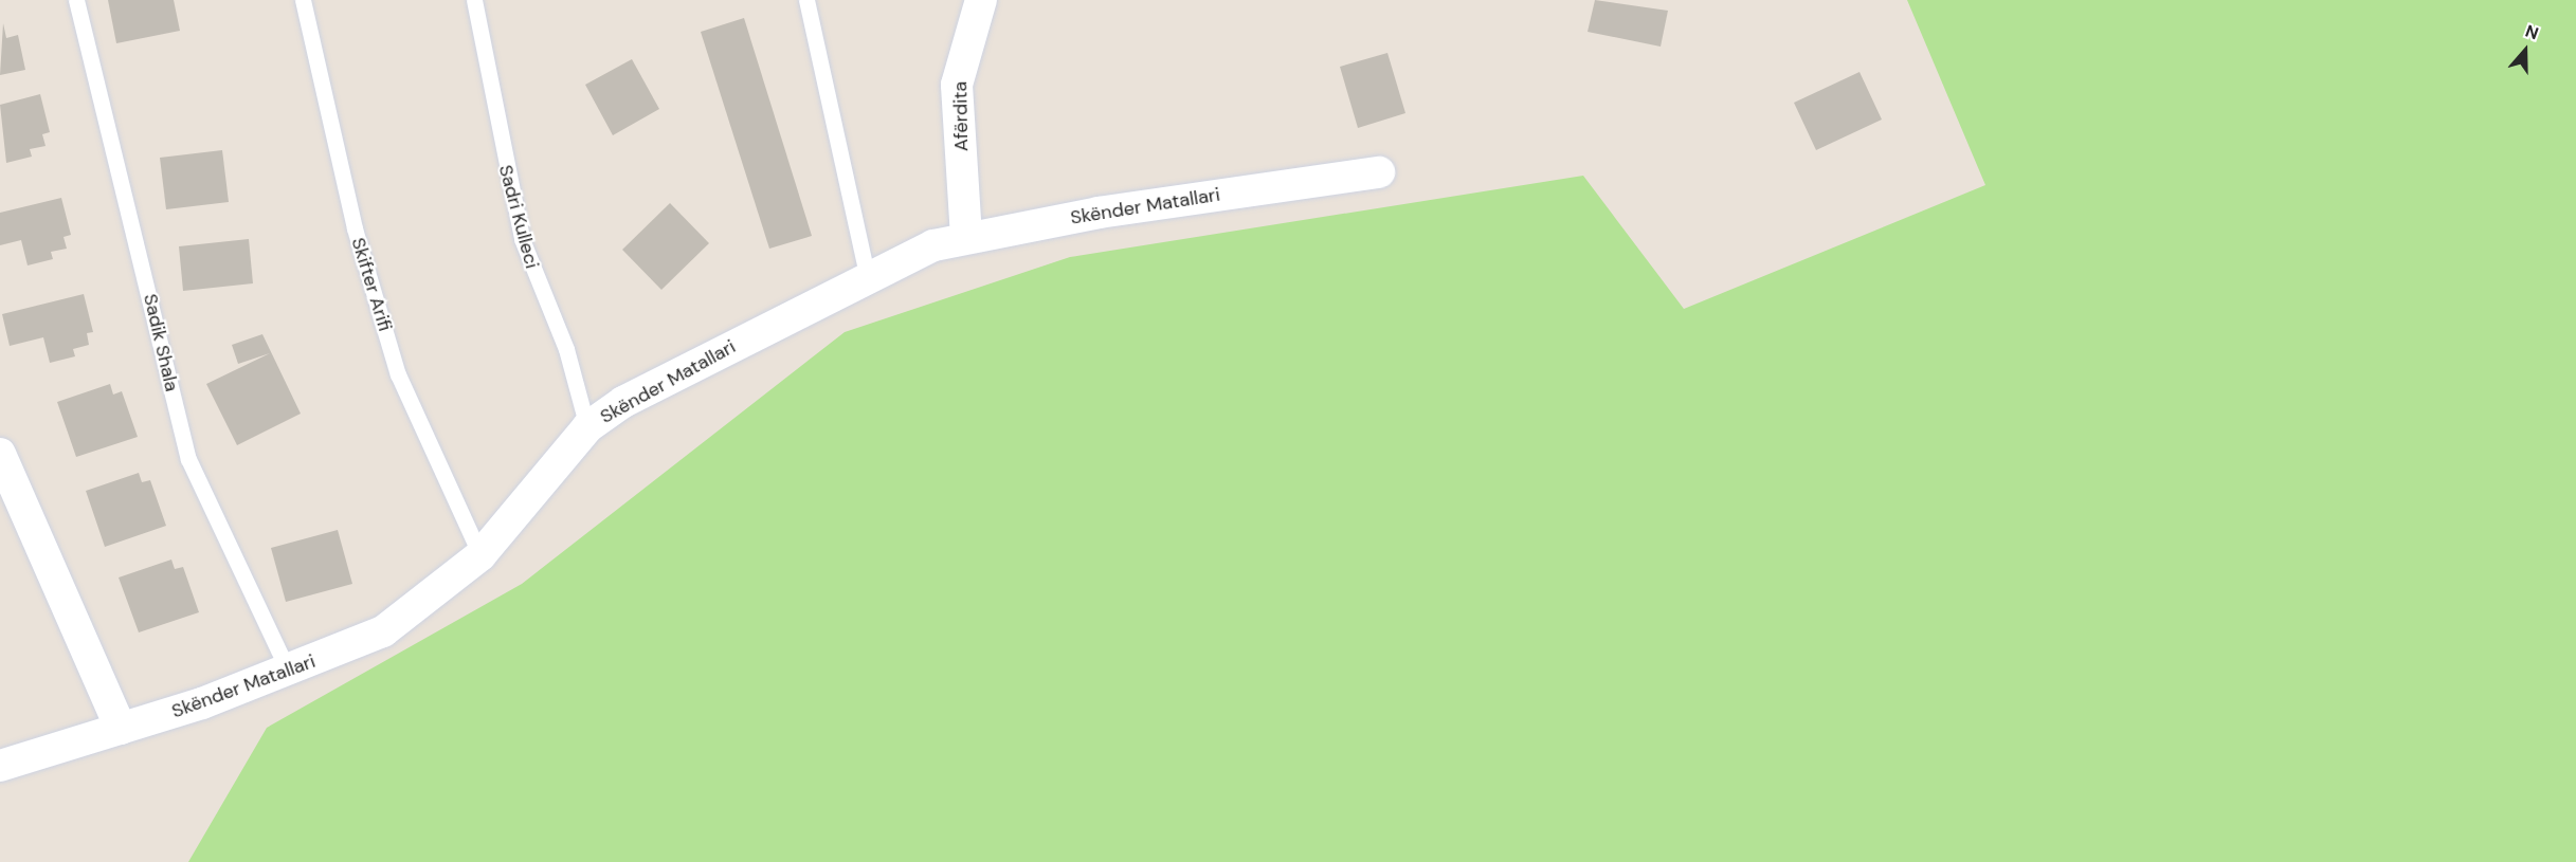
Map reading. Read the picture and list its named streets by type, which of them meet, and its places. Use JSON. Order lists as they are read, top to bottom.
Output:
{
  "streets": {
    "street": ["Afërdita", "Skënder Matallari"],
    "lane": ["Sadri Kulleci", "Skifter Arifi", "Sadik Shala"]
  },
  "crossings": [
    ["Afërdita", "Skënder Matallari"],
    ["Skënder Matallari", "Sadri Kulleci"],
    ["Skënder Matallari", "Skifter Arifi"],
    ["Skënder Matallari", "Sadik Shala"]
  ],
  "north": "top"
}
